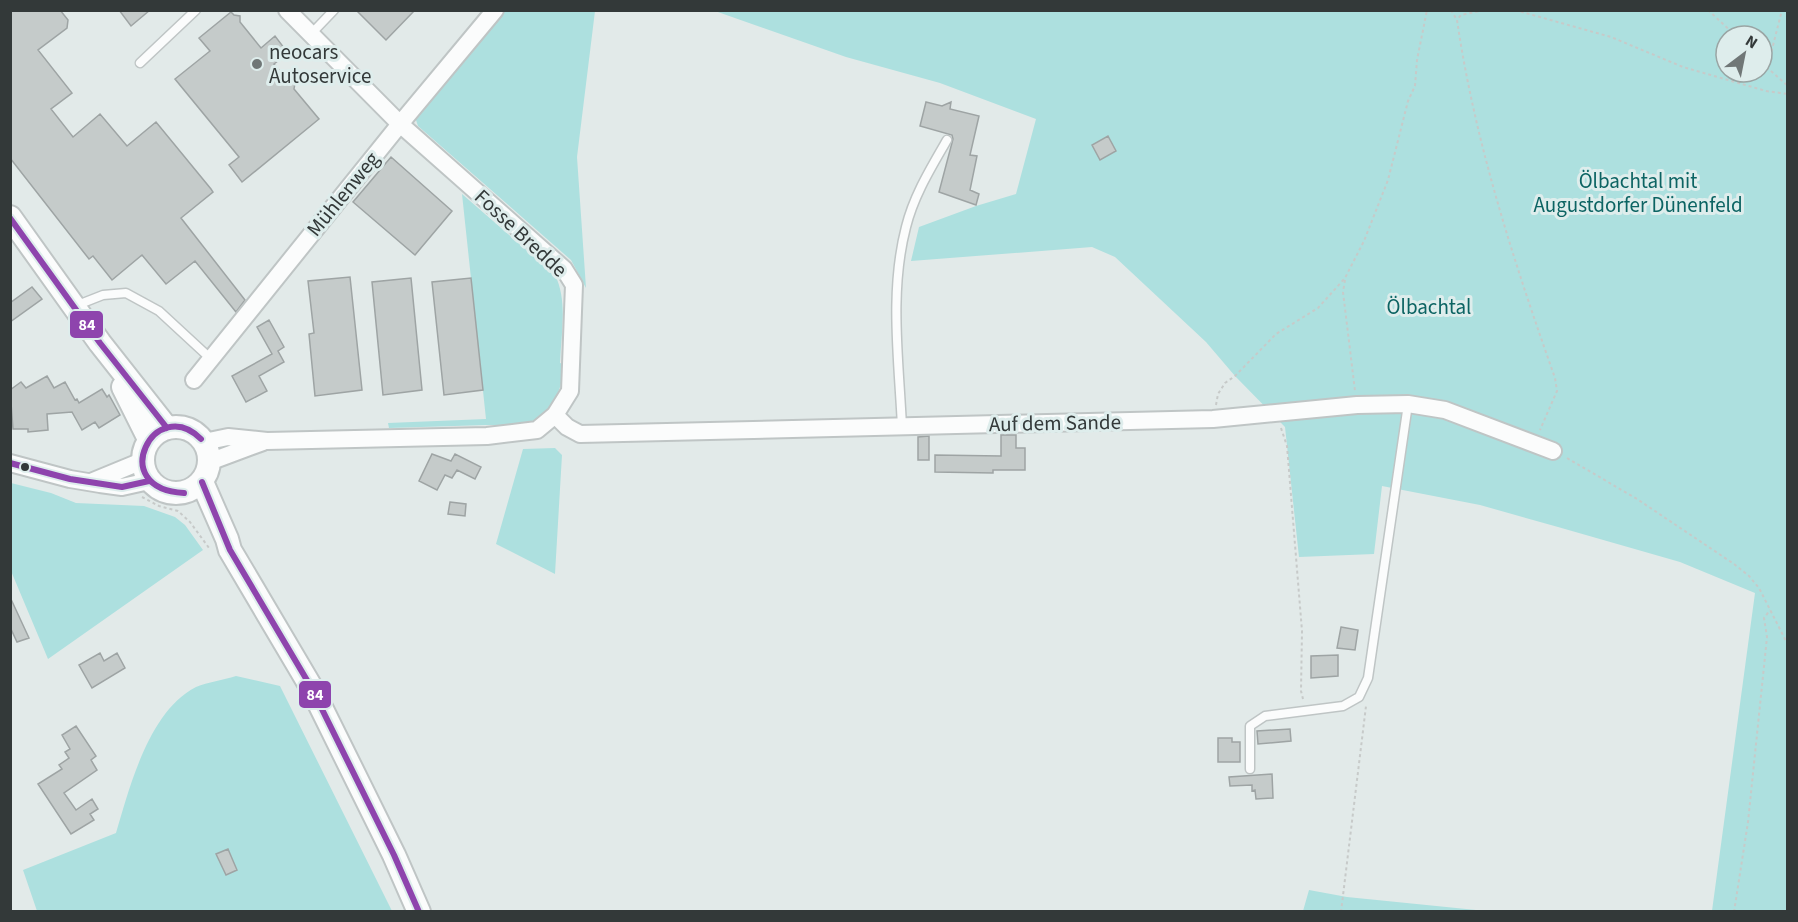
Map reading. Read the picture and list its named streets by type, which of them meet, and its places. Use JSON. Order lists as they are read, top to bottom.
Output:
{
  "streets": {
    "street": ["Mühlenweg", "Fosse Bredde", "Auf dem Sande"]
  },
  "crossings": [
    ["Mühlenweg", "Fosse Bredde"],
    ["Fosse Bredde", "Auf dem Sande"]
  ],
  "parks": ["Ölbachtal mit Augustdorfer Dünenfeld", "Ölbachtal"],
  "places": ["neocars Autoservice"],
  "lines": ["transit line 84"],
  "north": "top right"
}
